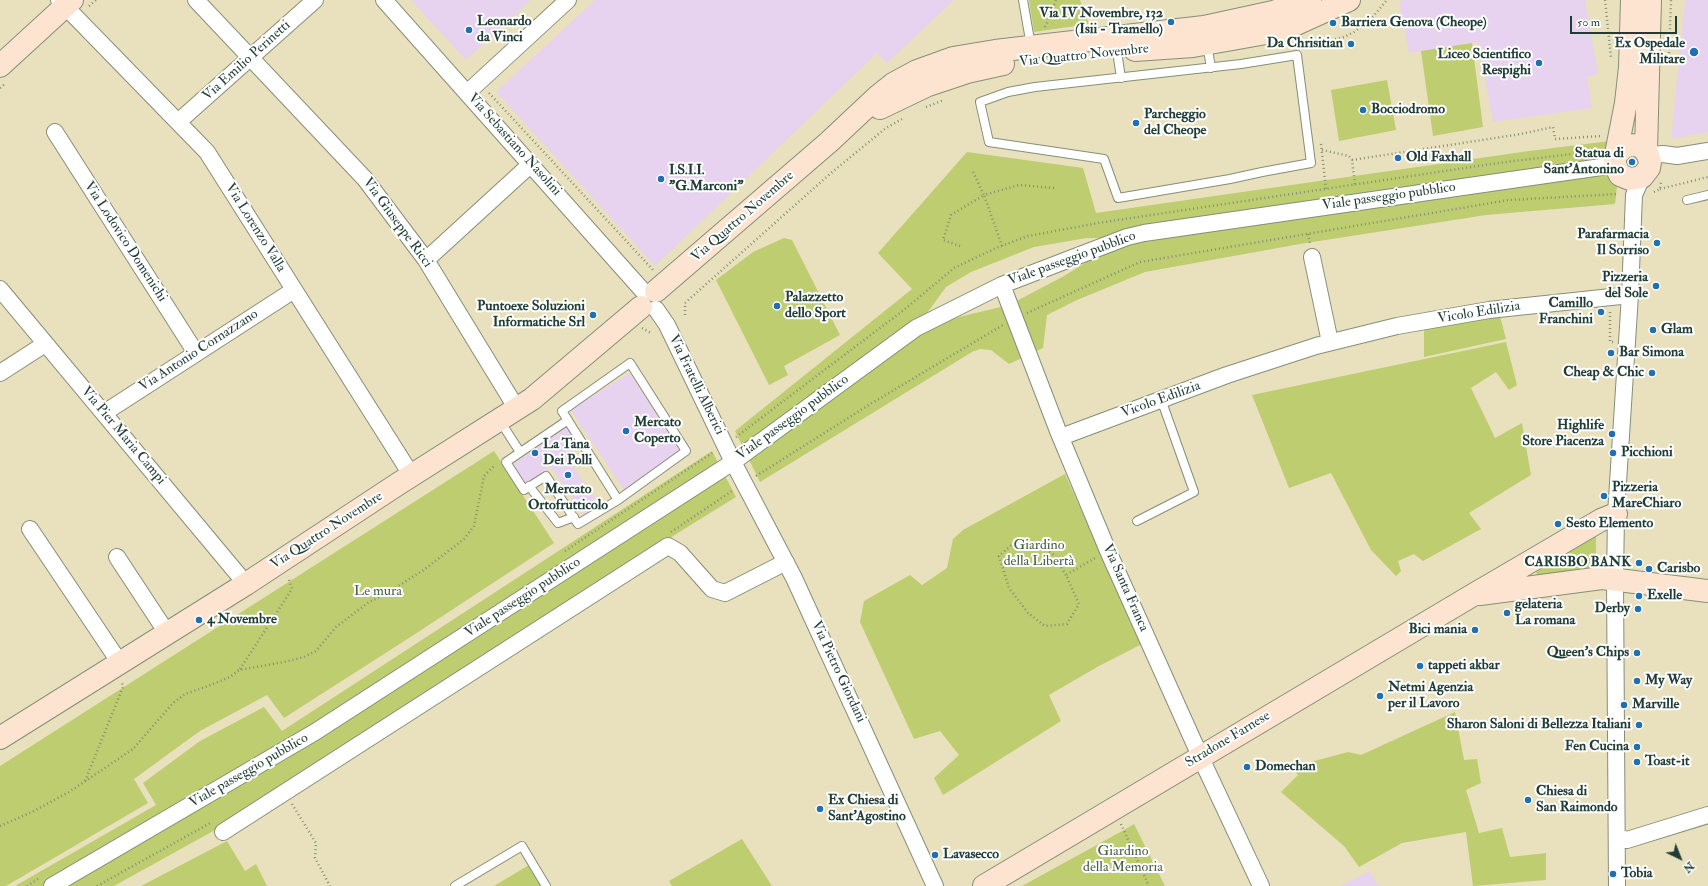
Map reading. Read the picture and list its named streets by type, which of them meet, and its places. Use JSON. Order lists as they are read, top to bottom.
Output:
{
  "streets": {
    "main road": ["Via Quattro Novembre", "Stradone Farnese"],
    "street": [
      "Via Emilio Perinetti",
      "Via Sebastiano Nasolini",
      "Viale passeggio pubblico",
      "Via Giuseppe Ricci",
      "Via Lorenzo Valla",
      "Via Lodovico Domenichi",
      "Vicolo Edilizia",
      "Via Antonio Cornazzano",
      "Via Fratelli Alberici",
      "Via Pier Maria Campi",
      "Via Santa Franca",
      "Via Pietro Giordani"
    ]
  },
  "crossings": [
    ["Via Quattro Novembre", "Via Sebastiano Nasolini"],
    ["Via Quattro Novembre", "Via Giuseppe Ricci"],
    ["Via Quattro Novembre", "Via Lorenzo Valla"],
    ["Via Quattro Novembre", "Via Fratelli Alberici"],
    ["Via Quattro Novembre", "Via Pier Maria Campi"],
    ["Via Emilio Perinetti", "Via Giuseppe Ricci"],
    ["Via Emilio Perinetti", "Via Lorenzo Valla"],
    ["Via Sebastiano Nasolini", "Via Fratelli Alberici"],
    ["Viale passeggio pubblico", "Via Fratelli Alberici"],
    ["Viale passeggio pubblico", "Via Santa Franca"],
    ["Viale passeggio pubblico", "Via Pietro Giordani"],
    ["Via Lorenzo Valla", "Via Antonio Cornazzano"],
    ["Via Lodovico Domenichi", "Via Antonio Cornazzano"],
    ["Vicolo Edilizia", "Via Santa Franca"],
    ["Via Antonio Cornazzano", "Via Pier Maria Campi"],
    ["Via Fratelli Alberici", "Via Pietro Giordani"],
    ["Via Santa Franca", "Stradone Farnese"]
  ],
  "parks": ["Giardino della Libertà", "Le mura", "Giardino della Memoria"],
  "places": [
    "Via IV Novembre, 132 (Isii - Tramello)",
    "Barriera Genova (Cheope)",
    "Leonardo da Vinci",
    "Da Chrisitian",
    "Ex Ospedale Militare",
    "Liceo Scientifico Respighi",
    "Bocciodromo",
    "Parcheggio del Cheope",
    "Old Faxhall",
    "Statua di Sant'Antonino",
    "I.S.I.I. \"G.Marconi\"",
    "Parafarmacia Il Sorriso",
    "Pizzeria del Sole",
    "Palazzetto dello Sport",
    "Camillo Franchini",
    "Puntoexe Soluzioni Informatiche Srl",
    "Glam",
    "Bar Simona",
    "Cheap & Chic",
    "Mercato Coperto",
    "Highlife Store Piacenza",
    "La Tana Dei Polli",
    "Picchioni",
    "Mercato Ortofrutticolo",
    "Pizzeria MareChiaro",
    "Sesto Elemento",
    "CARISBO BANK",
    "Carisbo",
    "Exelle",
    "Derby",
    "gelateria La romana",
    "4 Novembre",
    "Bici mania",
    "Queen's Chips",
    "tappeti akbar",
    "My Way",
    "Netmi Agenzia per il Lavoro",
    "Marville",
    "Sharon Saloni di Bellezza Italiani",
    "Fen Cucina",
    "Toast-it",
    "Domechan",
    "Chiesa di San Raimondo",
    "Ex Chiesa di Sant'Agostino",
    "Lavasecco",
    "Tobia"
  ],
  "scale_bar": "50 m",
  "north": "bottom right"
}
